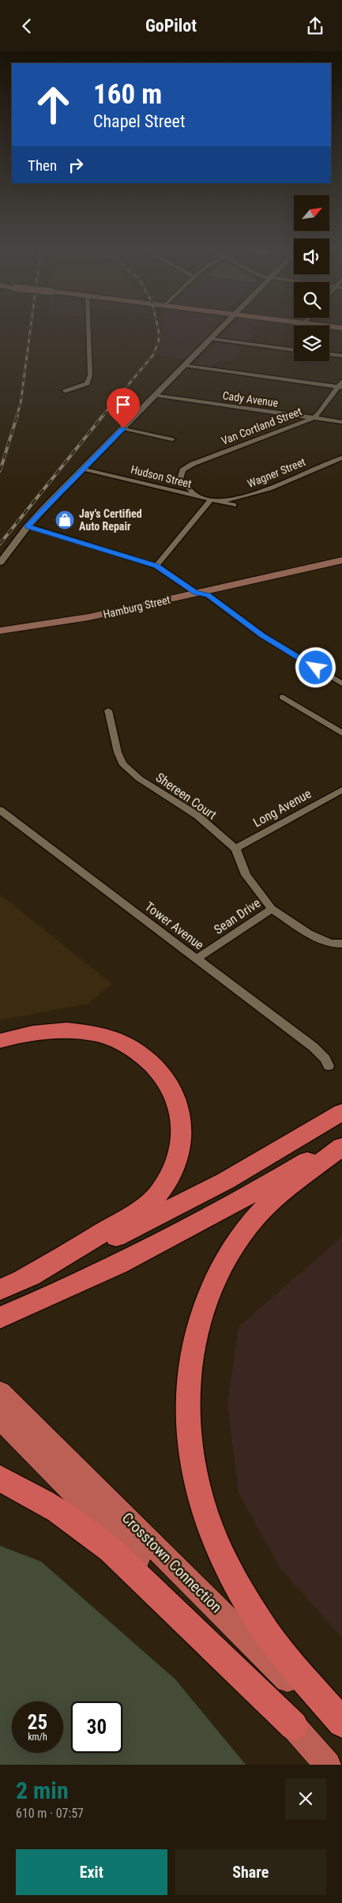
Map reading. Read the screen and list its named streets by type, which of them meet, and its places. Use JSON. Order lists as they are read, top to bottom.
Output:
{
  "streets": {
    "highway": ["Crosstown Connection"],
    "main road": ["Hamburg Street"],
    "street": [
      "Cady Avenue",
      "Van Cortland Street",
      "Wagner Street",
      "Hudson Street",
      "Shereen Court",
      "Long Avenue",
      "Sean Drive",
      "Tower Avenue"
    ]
  },
  "crossings": [
    ["Cady Avenue", "Van Cortland Street"],
    ["Van Cortland Street", "Hudson Street"],
    ["Wagner Street", "Hudson Street"],
    ["Shereen Court", "Long Avenue"],
    ["Shereen Court", "Sean Drive"],
    ["Sean Drive", "Tower Avenue"]
  ],
  "places": {
    "shop": ["Jay's Certified Auto Repair"]
  },
  "north": "top right",
  "page": {
    "header": "GoPilot",
    "turn": ["160 m", "Chapel Street"],
    "then": "Then",
    "speed": "25 km/h",
    "limit": "30",
    "heading": ["2 min", "610 m · 07:57"],
    "buttons": ["Exit", "Share"]
  }
}
